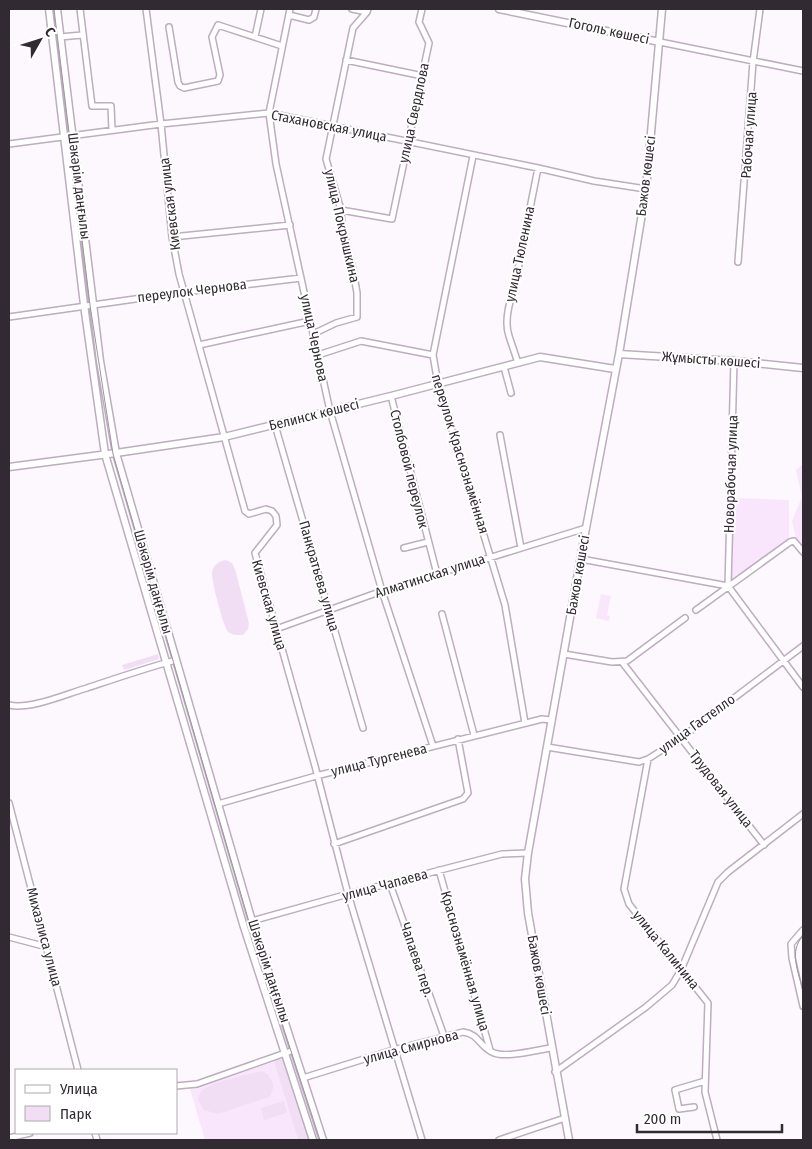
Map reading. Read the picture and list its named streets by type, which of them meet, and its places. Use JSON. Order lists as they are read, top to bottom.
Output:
{
  "streets": {
    "main road": [
      "Гоголь көшесі",
      "Бажов көшесі",
      "Шәкәрім даңғылы",
      "Жұмысты көшесі",
      "Белинск көшесі",
      "улица Тургенева",
      "улица Чапаева",
      "улица Смирнова"
    ],
    "street": [
      "улица Свердлова",
      "Стахановская улица",
      "Рабочая улица",
      "Киевская улица",
      "улица Покрышкина",
      "улица Тюленина",
      "переулок Чернова",
      "улица Чернова",
      "переулок Краснознамённая",
      "Столбовой переулок",
      "Новорабочая улица",
      "Панкратьева улица",
      "Алматинская улица",
      "улица Гастелло",
      "Трудовая улица",
      "Михаэлиса улица",
      "улица Калинина",
      "Чапаева пер.",
      "Краснознамённая улица"
    ]
  },
  "crossings": [
    ["Гоголь көшесі", "Бажов көшесі"],
    ["улица Свердлова", "Стахановская улица"],
    ["улица Свердлова", "улица Покрышкина"],
    ["Стахановская улица", "Бажов көшесі"],
    ["Стахановская улица", "Шәкәрім даңғылы"],
    ["Стахановская улица", "Киевская улица"],
    ["Стахановская улица", "улица Покрышкина"],
    ["Стахановская улица", "улица Тюленина"],
    ["Стахановская улица", "улица Чернова"],
    ["Стахановская улица", "переулок Краснознамённая"],
    ["Бажов көшесі", "Жұмысты көшесі"],
    ["Бажов көшесі", "Белинск көшесі"],
    ["Бажов көшесі", "Алматинская улица"],
    ["Бажов көшесі", "улица Гастелло"],
    ["Бажов көшесі", "улица Тургенева"],
    ["Бажов көшесі", "улица Чапаева"],
    ["Шәкәрім даңғылы", "переулок Чернова"],
    ["Шәкәрім даңғылы", "Белинск көшесі"],
    ["Шәкәрім даңғылы", "улица Тургенева"],
    ["Шәкәрім даңғылы", "улица Чапаева"],
    ["Шәкәрім даңғылы", "улица Смирнова"],
    ["Киевская улица", "переулок Чернова"],
    ["Киевская улица", "Белинск көшесі"],
    ["Киевская улица", "Алматинская улица"],
    ["Киевская улица", "улица Тургенева"],
    ["Киевская улица", "улица Чапаева"],
    ["Киевская улица", "улица Смирнова"],
    ["улица Покрышкина", "улица Чернова"],
    ["улица Тюленина", "Белинск көшесі"],
    ["переулок Чернова", "улица Чернова"],
    ["улица Чернова", "Белинск көшесі"],
    ["улица Чернова", "Алматинская улица"],
    ["улица Чернова", "улица Тургенева"],
    ["Жұмысты көшесі", "Новорабочая улица"],
    ["Белинск көшесі", "переулок Краснознамённая"],
    ["Белинск көшесі", "Столбовой переулок"],
    ["Белинск көшесі", "Панкратьева улица"],
    ["переулок Краснознамённая", "Алматинская улица"],
    ["переулок Краснознамённая", "улица Тургенева"],
    ["Столбовой переулок", "Алматинская улица"],
    ["Панкратьева улица", "Алматинская улица"],
    ["улица Гастелло", "Трудовая улица"],
    ["улица Гастелло", "улица Калинина"],
    ["улица Чапаева", "Чапаева пер."],
    ["улица Чапаева", "Краснознамённая улица"],
    ["Чапаева пер.", "улица Смирнова"],
    ["Краснознамённая улица", "улица Смирнова"]
  ],
  "legend": ["Улица", "Парк"],
  "scale_bar": "200 m",
  "north": "top right"
}
